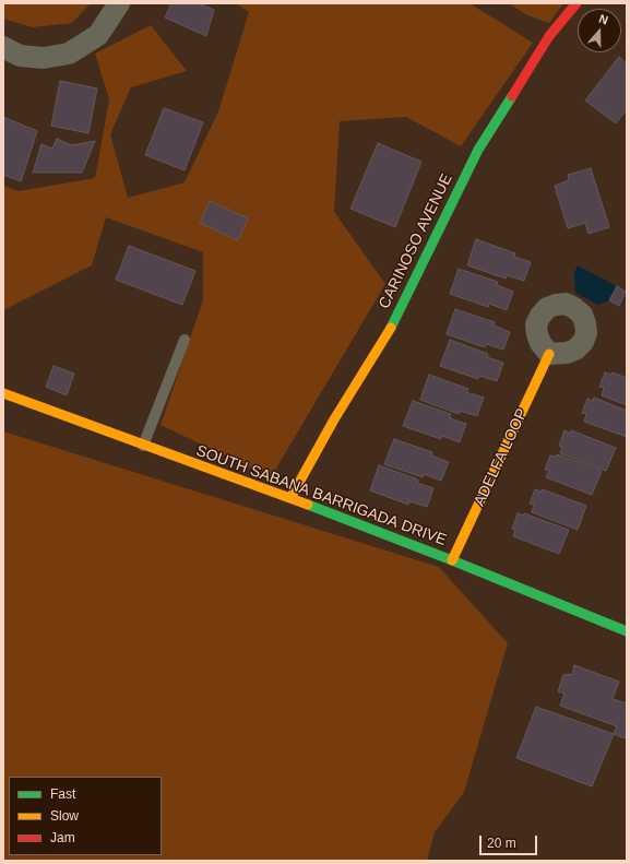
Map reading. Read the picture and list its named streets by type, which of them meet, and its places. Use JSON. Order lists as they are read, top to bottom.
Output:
{
  "streets": {
    "street": ["CARINOSO AVENUE", "ADELFA LOOP", "SOUTH SABANA BARRIGADA DRIVE"]
  },
  "crossings": [
    ["CARINOSO AVENUE", "SOUTH SABANA BARRIGADA DRIVE"],
    ["ADELFA LOOP", "SOUTH SABANA BARRIGADA DRIVE"]
  ],
  "legend": ["Fast", "Slow", "Jam"],
  "scale_bar": "20 m",
  "north": "top"
}
